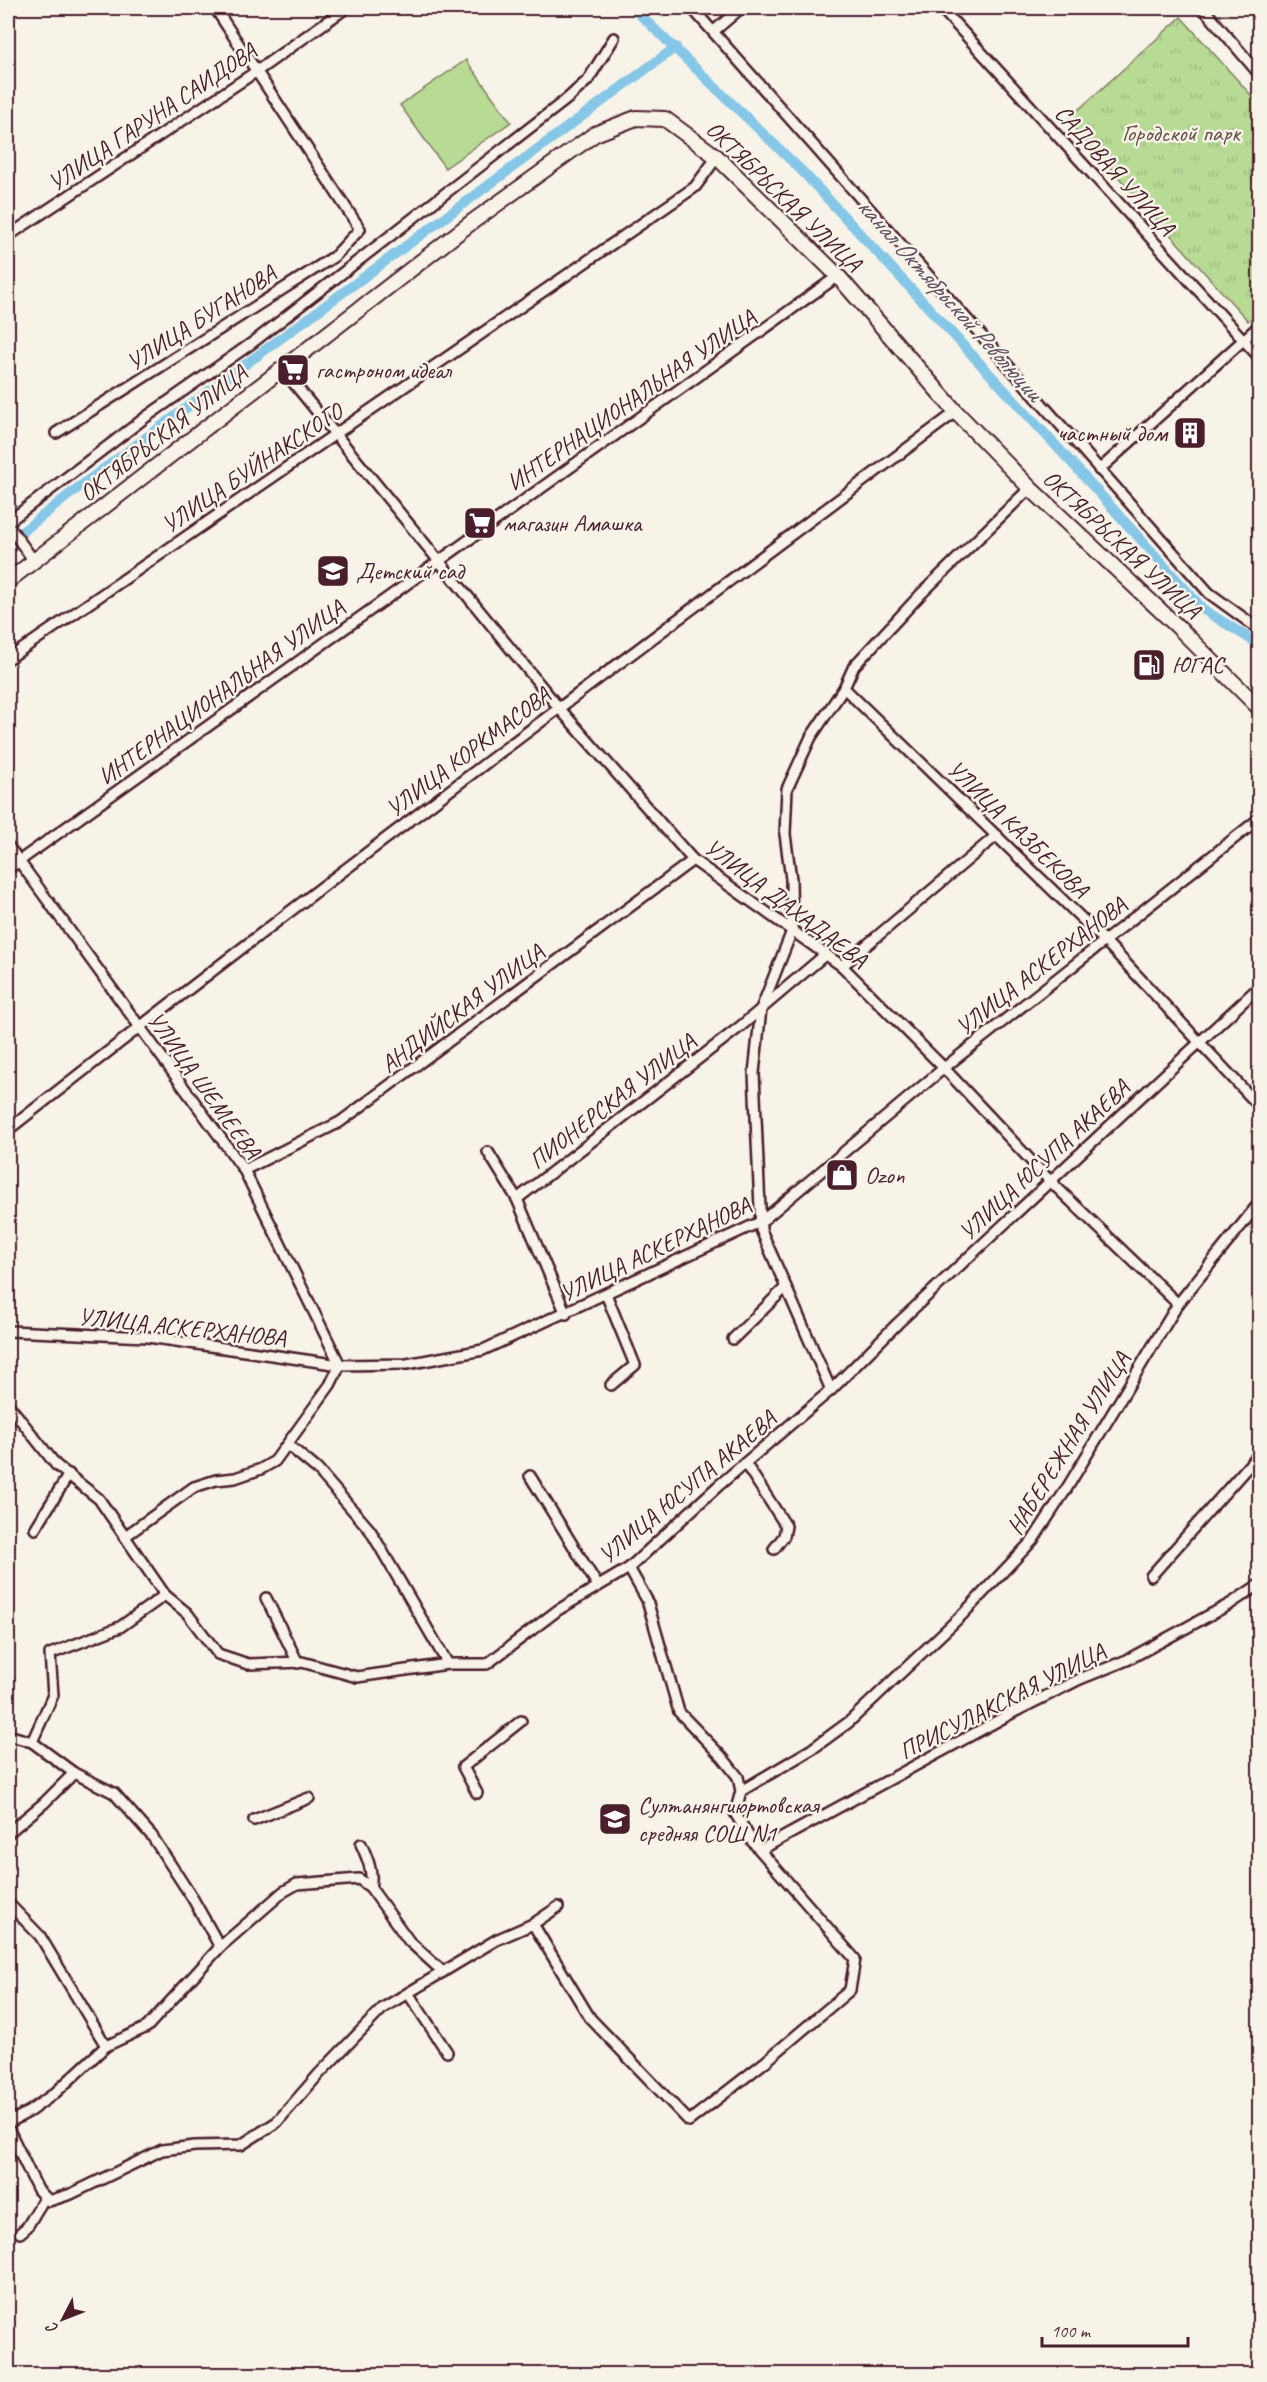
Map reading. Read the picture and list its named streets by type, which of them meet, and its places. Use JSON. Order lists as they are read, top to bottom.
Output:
{
  "streets": {
    "street": [
      "УЛИЦА ГАРУНА САИДОВА",
      "САДОВАЯ УЛИЦА",
      "ОКТЯБРЬСКАЯ УЛИЦА",
      "УЛИЦА БУГАНОВА",
      "ИНТЕРНАЦИОНАЛЬНАЯ УЛИЦА",
      "УЛИЦА БУЙНАКСКОГО",
      "УЛИЦА КОРКМАСОВА",
      "УЛИЦА КАЗБЕКОВА",
      "УЛИЦА ДАХАДАЕВА",
      "УЛИЦА АСКЕРХАНОВА",
      "АНДИЙСКАЯ УЛИЦА",
      "УЛИЦА ШЕМЕЕВА",
      "ПИОНЕРСКАЯ УЛИЦА",
      "УЛИЦА ЮСУПА АКАЕВА",
      "НАБЕРЕЖНАЯ УЛИЦА",
      "ПРИСУЛАКСКАЯ УЛИЦА"
    ]
  },
  "crossings": [
    ["УЛИЦА ГАРУНА САИДОВА", "УЛИЦА БУГАНОВА"],
    ["ОКТЯБРЬСКАЯ УЛИЦА", "ИНТЕРНАЦИОНАЛЬНАЯ УЛИЦА"],
    ["ОКТЯБРЬСКАЯ УЛИЦА", "УЛИЦА БУЙНАКСКОГО"],
    ["ОКТЯБРЬСКАЯ УЛИЦА", "УЛИЦА КОРКМАСОВА"],
    ["ОКТЯБРЬСКАЯ УЛИЦА", "УЛИЦА ДАХАДАЕВА"],
    ["ИНТЕРНАЦИОНАЛЬНАЯ УЛИЦА", "УЛИЦА ДАХАДАЕВА"],
    ["ИНТЕРНАЦИОНАЛЬНАЯ УЛИЦА", "УЛИЦА ШЕМЕЕВА"],
    ["УЛИЦА БУЙНАКСКОГО", "УЛИЦА ДАХАДАЕВА"],
    ["УЛИЦА КОРКМАСОВА", "УЛИЦА ДАХАДАЕВА"],
    ["УЛИЦА КОРКМАСОВА", "УЛИЦА ШЕМЕЕВА"],
    ["УЛИЦА КАЗБЕКОВА", "УЛИЦА АСКЕРХАНОВА"],
    ["УЛИЦА КАЗБЕКОВА", "УЛИЦА ЮСУПА АКАЕВА"],
    ["УЛИЦА ДАХАДАЕВА", "УЛИЦА АСКЕРХАНОВА"],
    ["УЛИЦА ДАХАДАЕВА", "АНДИЙСКАЯ УЛИЦА"],
    ["УЛИЦА ДАХАДАЕВА", "ПИОНЕРСКАЯ УЛИЦА"],
    ["УЛИЦА ДАХАДАЕВА", "УЛИЦА ЮСУПА АКАЕВА"],
    ["УЛИЦА ДАХАДАЕВА", "НАБЕРЕЖНАЯ УЛИЦА"],
    ["УЛИЦА АСКЕРХАНОВА", "УЛИЦА ШЕМЕЕВА"],
    ["УЛИЦА АСКЕРХАНОВА", "ПИОНЕРСКАЯ УЛИЦА"],
    ["АНДИЙСКАЯ УЛИЦА", "УЛИЦА ШЕМЕЕВА"]
  ],
  "water": ["канал Октябрьской Революции"],
  "parks": ["Городской парк"],
  "places": {
    "supermarket": ["гастроном идеал", "магазин Амашка"],
    "building": ["частный дом"],
    "school or university": ["Детский сад", "Султанянгиюртовская средняя СОШ N1"],
    "fuel station": ["ЮГАС"],
    "shop": ["Ozon"]
  },
  "scale_bar": "100 m",
  "north": "bottom left"
}
